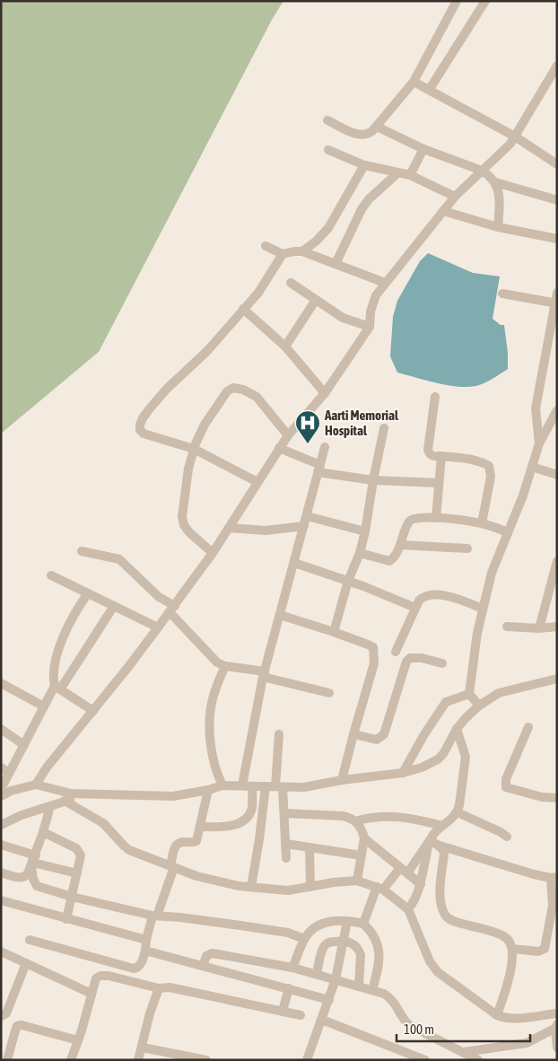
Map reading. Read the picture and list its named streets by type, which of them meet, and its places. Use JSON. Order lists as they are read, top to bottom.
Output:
{
  "places": {
    "hospital": ["Aarti Memorial Hospital"]
  },
  "scale_bar": "100 m"
}
